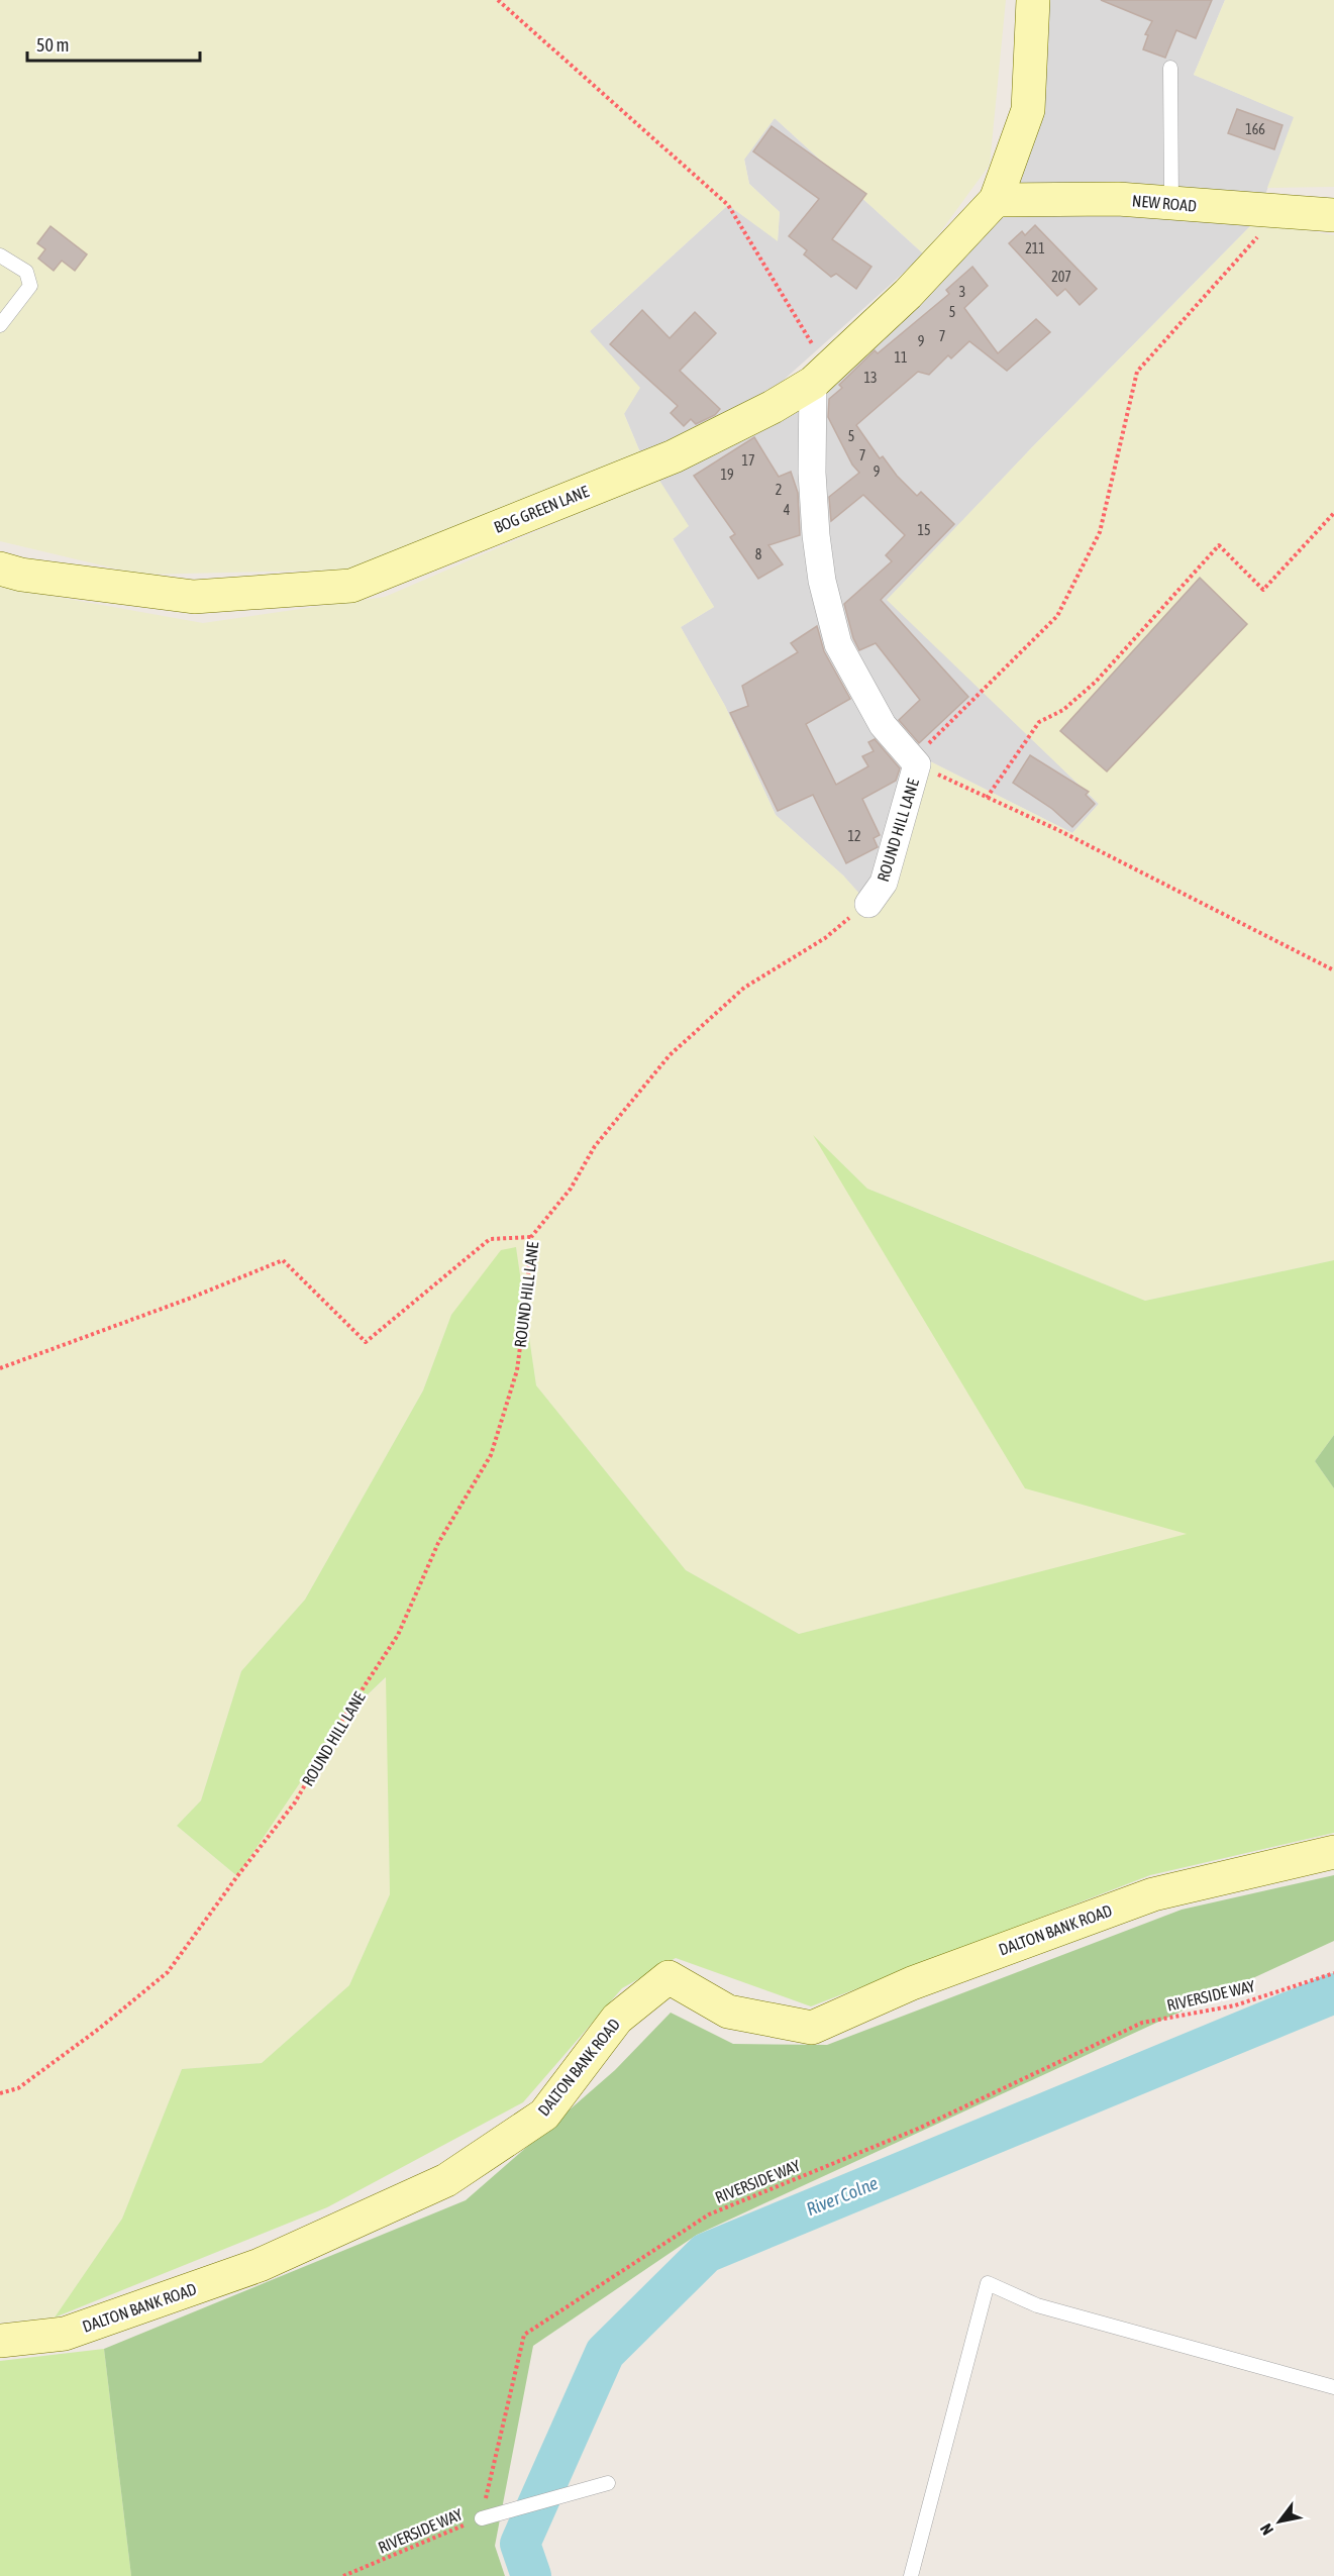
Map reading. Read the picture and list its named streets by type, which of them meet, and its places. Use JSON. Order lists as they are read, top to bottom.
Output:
{
  "streets": {
    "street": [
      "NEW ROAD",
      "BOG GREEN LANE",
      "ROUND HILL LANE",
      "DALTON BANK ROAD"
    ],
    "path": ["RIVERSIDE WAY"]
  },
  "crossings": [
    ["NEW ROAD", "BOG GREEN LANE"],
    ["BOG GREEN LANE", "ROUND HILL LANE"]
  ],
  "water": ["River Colne"],
  "house_numbers": [
    "166",
    "211",
    "207",
    "3",
    "5",
    "7",
    "9",
    "11",
    "13",
    "5",
    "7",
    "17",
    "9",
    "19",
    "2",
    "4",
    "15",
    "8",
    "12"
  ],
  "scale_bar": "50 m",
  "north": "bottom left"
}
